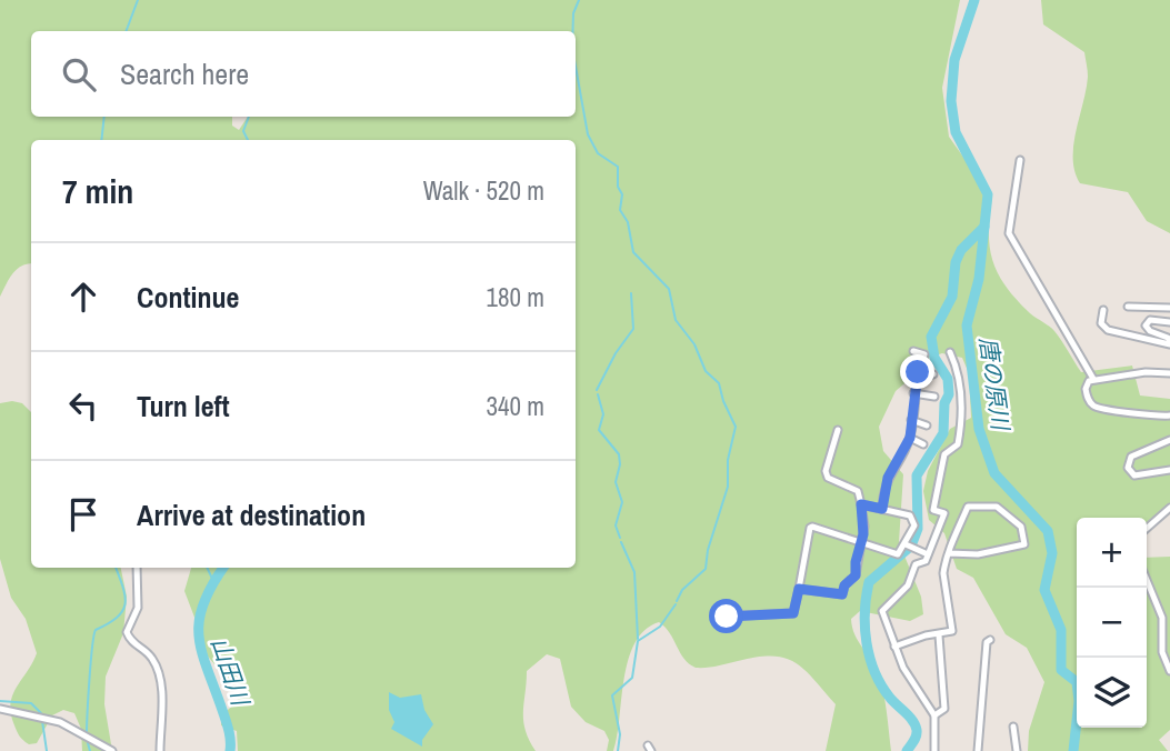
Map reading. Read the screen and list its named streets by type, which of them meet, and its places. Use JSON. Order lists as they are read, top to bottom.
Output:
{
  "water": ["唐の原川", "山田川"],
  "page": {
    "search": "Search here",
    "heading": ["7 min", "Walk · 520 m"],
    "list": [
      ["Continue", "180 m"],
      ["Turn left", "340 m"],
      "Arrive at destination"
    ],
    "map_buttons": ["+", "−"]
  }
}
